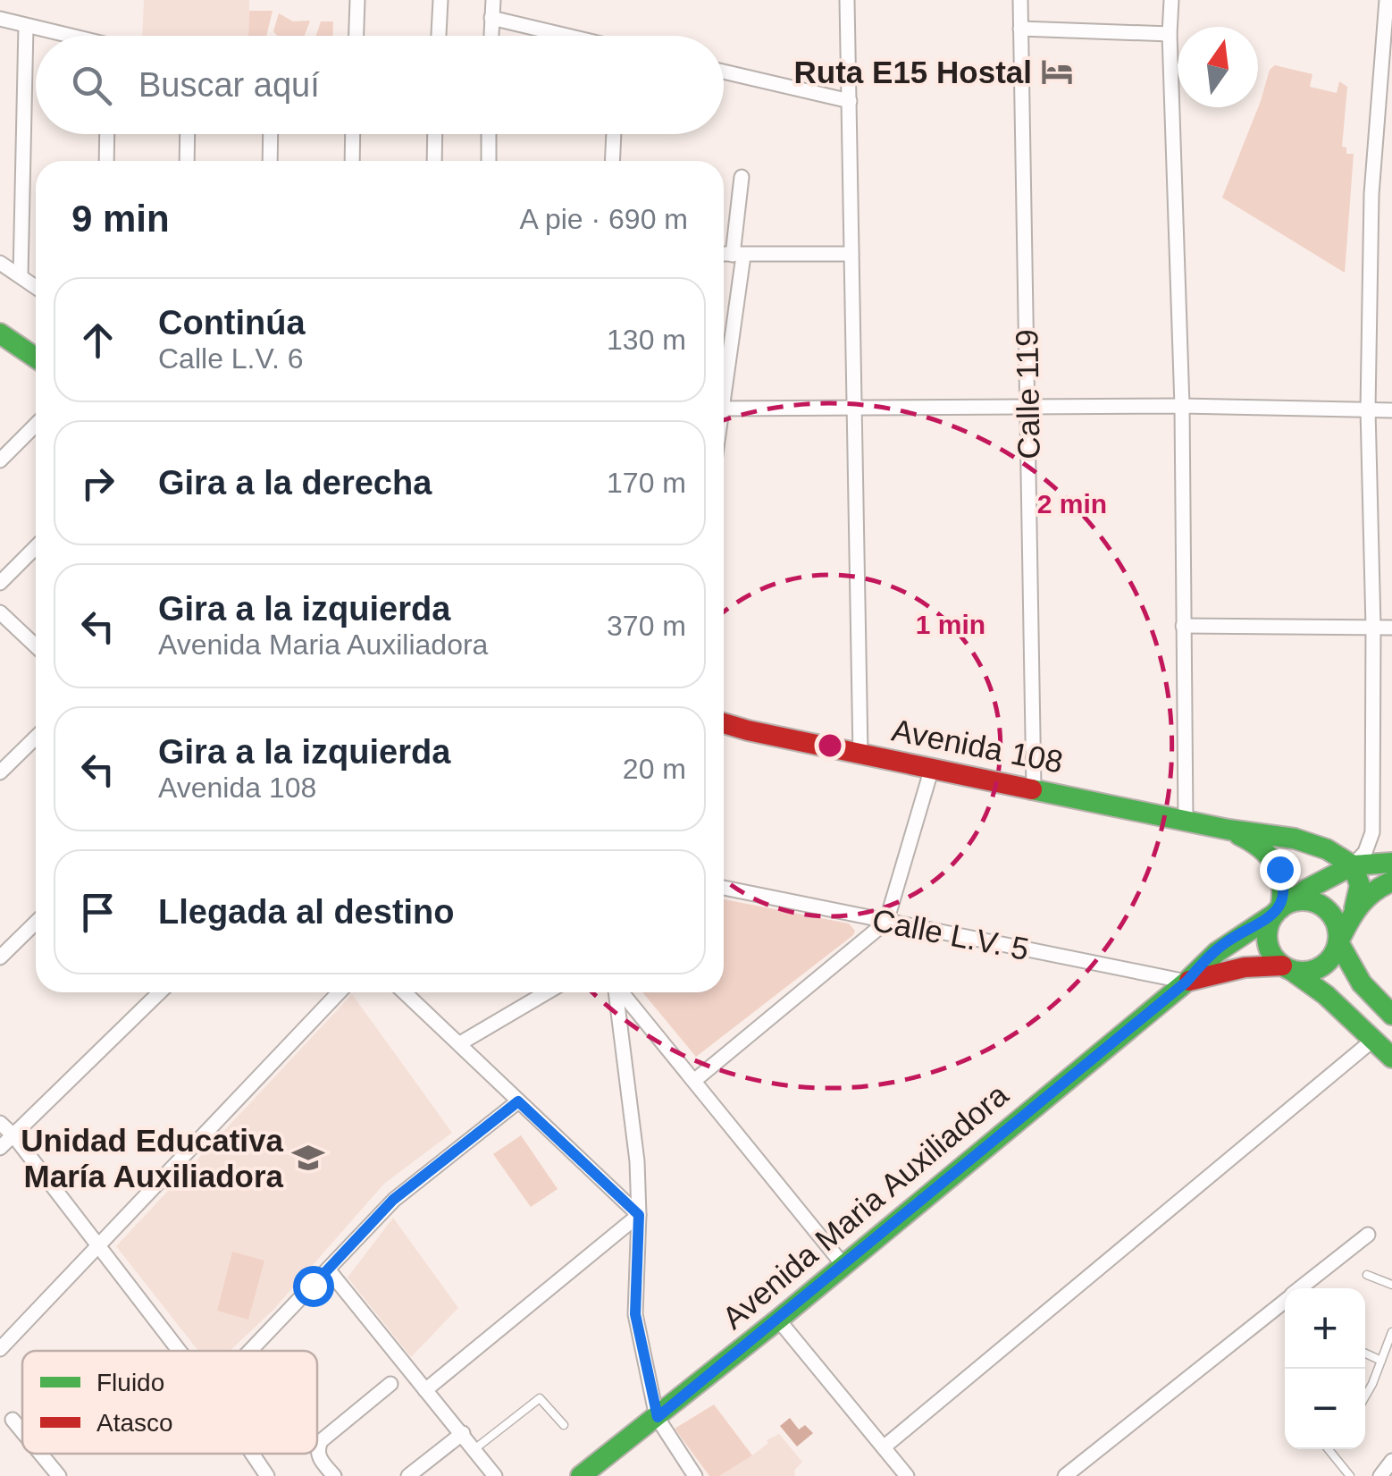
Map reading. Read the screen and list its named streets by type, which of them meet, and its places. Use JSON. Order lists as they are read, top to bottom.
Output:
{
  "streets": {
    "main road": ["Avenida 108", "Avenida Maria Auxiliadora"],
    "street": ["Calle 119", "Calle L.V. 5"]
  },
  "crossings": [
    ["Calle 119", "Avenida 108"],
    ["Avenida 108", "Avenida Maria Auxiliadora"],
    ["Calle L.V. 5", "Avenida Maria Auxiliadora"]
  ],
  "places": {
    "hotel": ["Ruta E15 Hostal"],
    "school or university": ["Unidad Educativa María Auxiliadora"]
  },
  "legend": ["Fluido", "Atasco"],
  "north": "top",
  "page": {
    "search": "Buscar aquí",
    "heading": ["9 min", "A pie · 690 m"],
    "list": [
      ["Continúa", "Calle L.V. 6", "130 m"],
      ["Gira a la derecha", "170 m"],
      ["Gira a la izquierda", "Avenida Maria Auxiliadora", "370 m"],
      ["Gira a la izquierda", "Avenida 108", "20 m"],
      "Llegada al destino"
    ],
    "map_buttons": ["+", "−"]
  },
  "rings": ["2 min", "1 min"]
}
